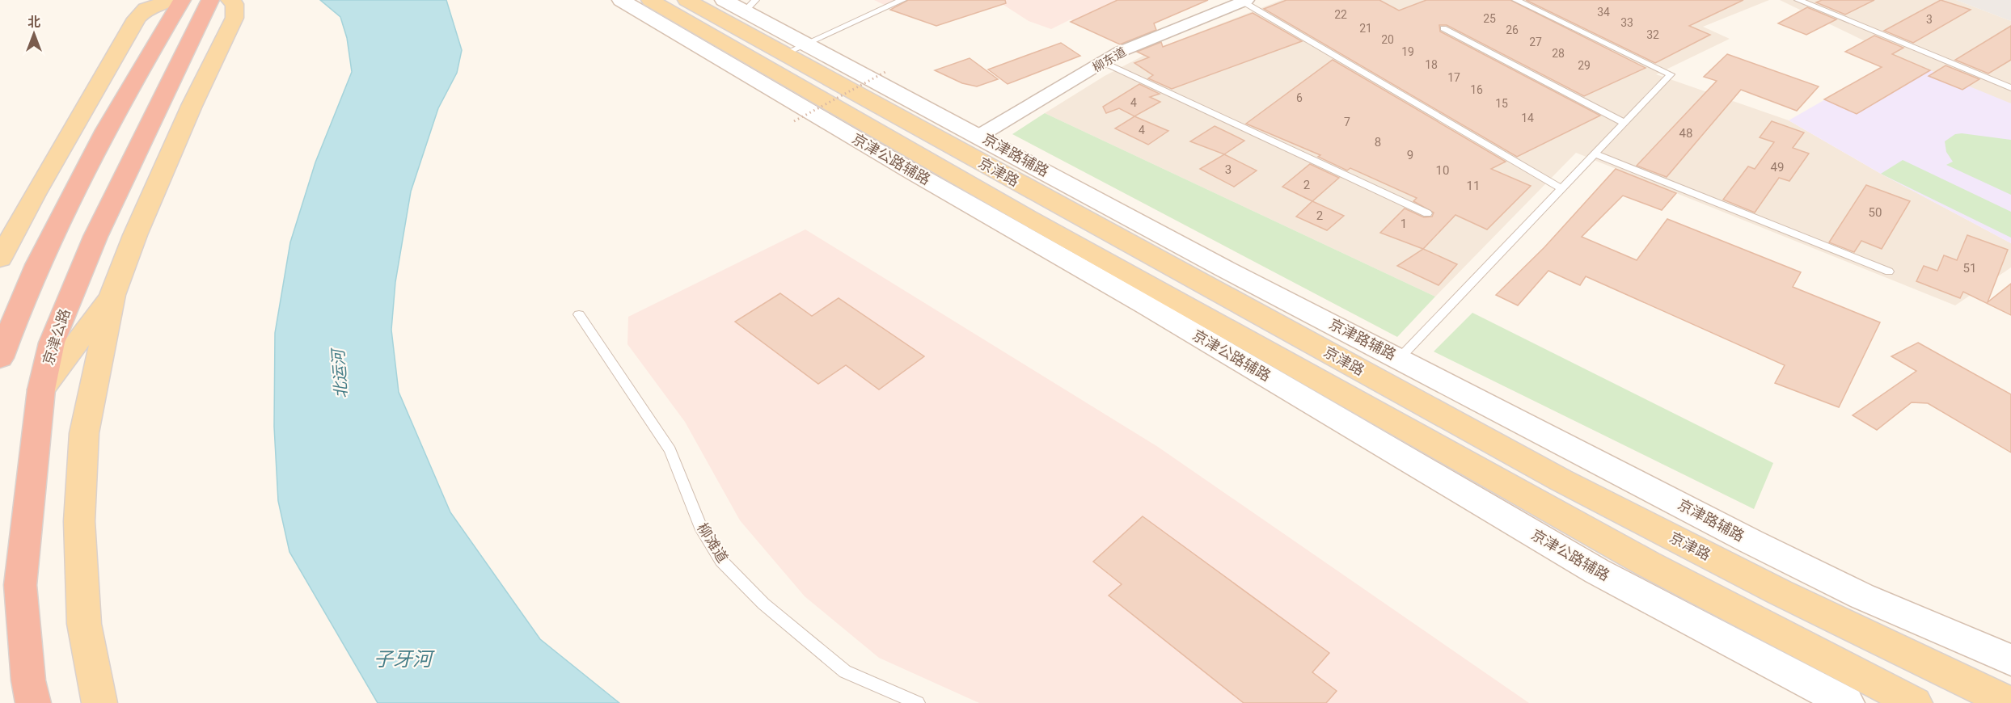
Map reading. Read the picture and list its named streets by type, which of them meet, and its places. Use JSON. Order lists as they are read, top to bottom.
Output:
{
  "streets": {
    "highway": ["京津公路"],
    "main road": ["京津路"],
    "street": ["柳东道", "京津路辅路", "京津公路辅路"],
    "lane": ["柳滩道"]
  },
  "crossings": [
    ["柳东道", "京津路辅路"],
    ["京津路辅路", "京津路"],
    ["京津公路辅路", "京津路"]
  ],
  "water": ["北运河", "子牙河"],
  "house_numbers": [
    "34",
    "22",
    "25",
    "3",
    "33",
    "21",
    "26",
    "32",
    "20",
    "27",
    "19",
    "28",
    "18",
    "29",
    "17",
    "16",
    "6",
    "4",
    "15",
    "14",
    "7",
    "4",
    "48",
    "8",
    "9",
    "49",
    "3",
    "10",
    "2",
    "11",
    "50",
    "2",
    "1",
    "51"
  ],
  "north": "top"
}
